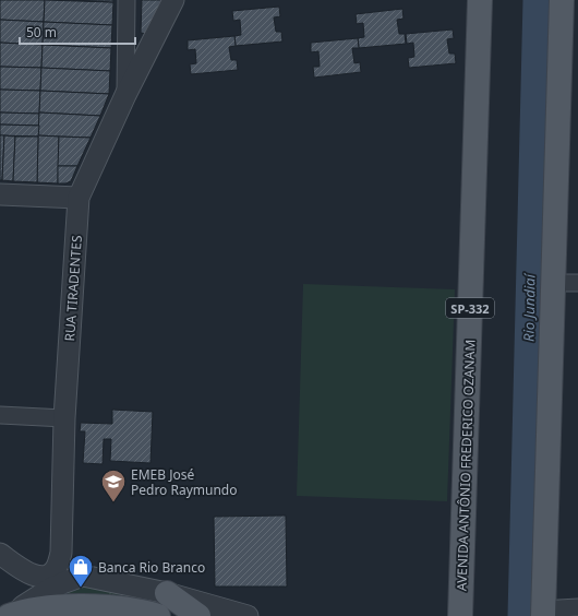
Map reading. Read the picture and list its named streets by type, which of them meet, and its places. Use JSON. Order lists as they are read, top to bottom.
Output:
{
  "streets": {
    "main road": ["SP-332", "AVENIDA ANTÔNIO FREDERICO OZANAM"],
    "street": ["RUA TIRADENTES"]
  },
  "water": ["Rio Jundiaí"],
  "places": {
    "school or university": ["EMEB José Pedro Raymundo"],
    "shop": ["Banca Rio Branco"]
  },
  "scale_bar": "50 m"
}
